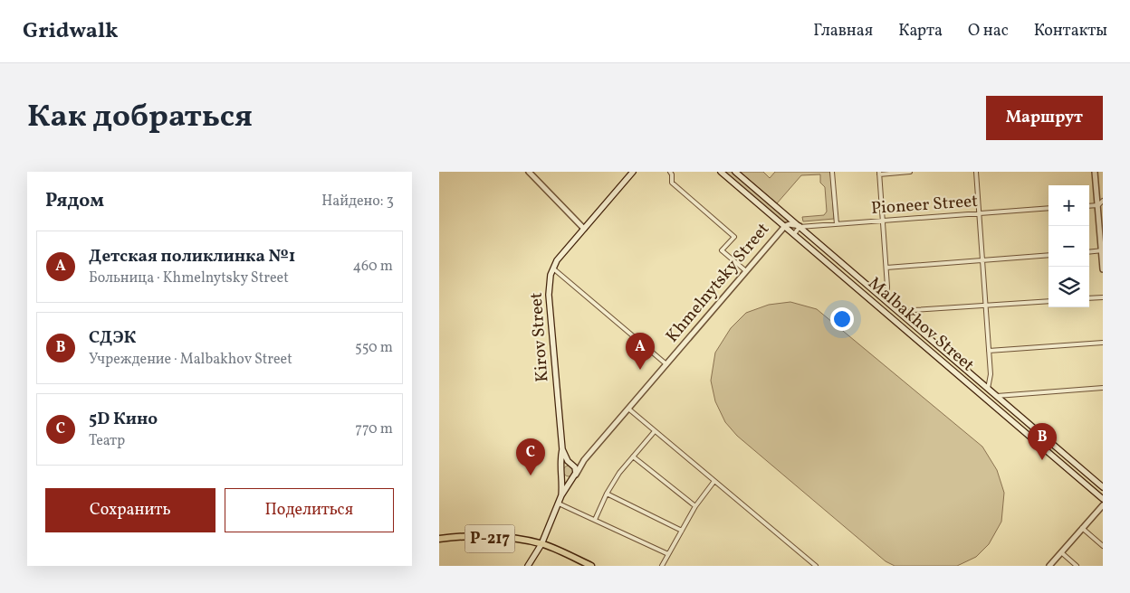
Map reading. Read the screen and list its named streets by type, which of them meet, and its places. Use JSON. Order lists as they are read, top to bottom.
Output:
{
  "streets": {
    "main road": ["Malbakhov Street", "Kirov Street", "Р-217"],
    "street": ["Pioneer Street", "Khmelnytsky Street"]
  },
  "crossings": [
    ["Pioneer Street", "Malbakhov Street"],
    ["Khmelnytsky Street", "Malbakhov Street"]
  ],
  "page": {
    "header": "Gridwalk",
    "nav": [
      "Главная",
      "Карта",
      "О нас",
      "Контакты"
    ],
    "title": "Как добраться",
    "buttons": [
      "Маршрут",
      ["Сохранить", "Поделиться"]
    ],
    "heading": ["Рядом", "Найдено: 3"],
    "map_buttons": ["+", "−"],
    "list": [
      {
        "mark": "A",
        "name": "Детская поликлинка №1",
        "note": "Больница · Khmelnytsky Street",
        "value": "460 m"
      },
      {
        "mark": "B",
        "name": "СДЭК",
        "note": "Учреждение · Malbakhov Street",
        "value": "550 m"
      },
      {
        "mark": "C",
        "name": "5D Кино",
        "note": "Театр",
        "value": "770 m"
      }
    ],
    "pins": ["A", "B", "C"]
  }
}
